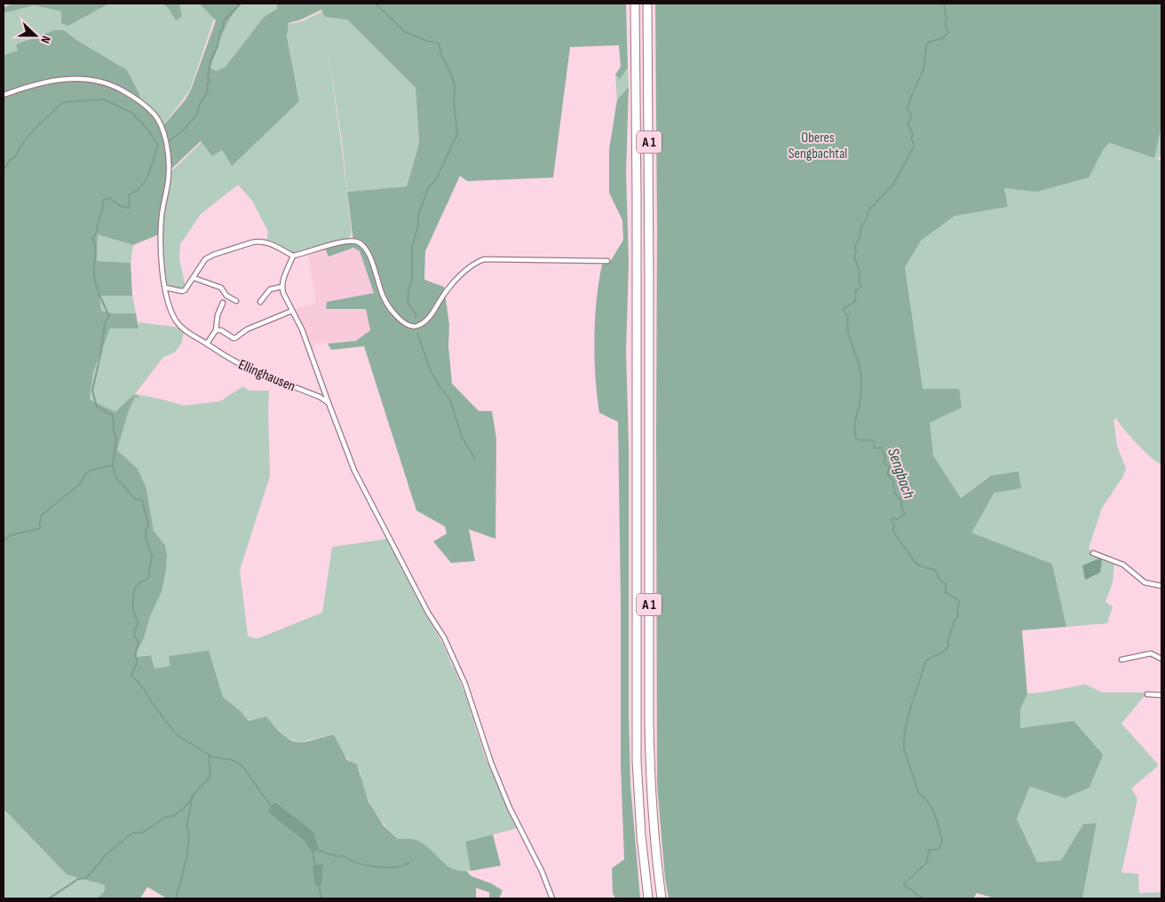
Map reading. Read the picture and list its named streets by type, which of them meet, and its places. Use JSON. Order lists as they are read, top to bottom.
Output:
{
  "streets": {
    "highway": ["A 1"],
    "street": ["Ellinghausen"]
  },
  "water": ["Sengbach"],
  "parks": ["Oberes Sengbachtal"],
  "north": "right"
}
